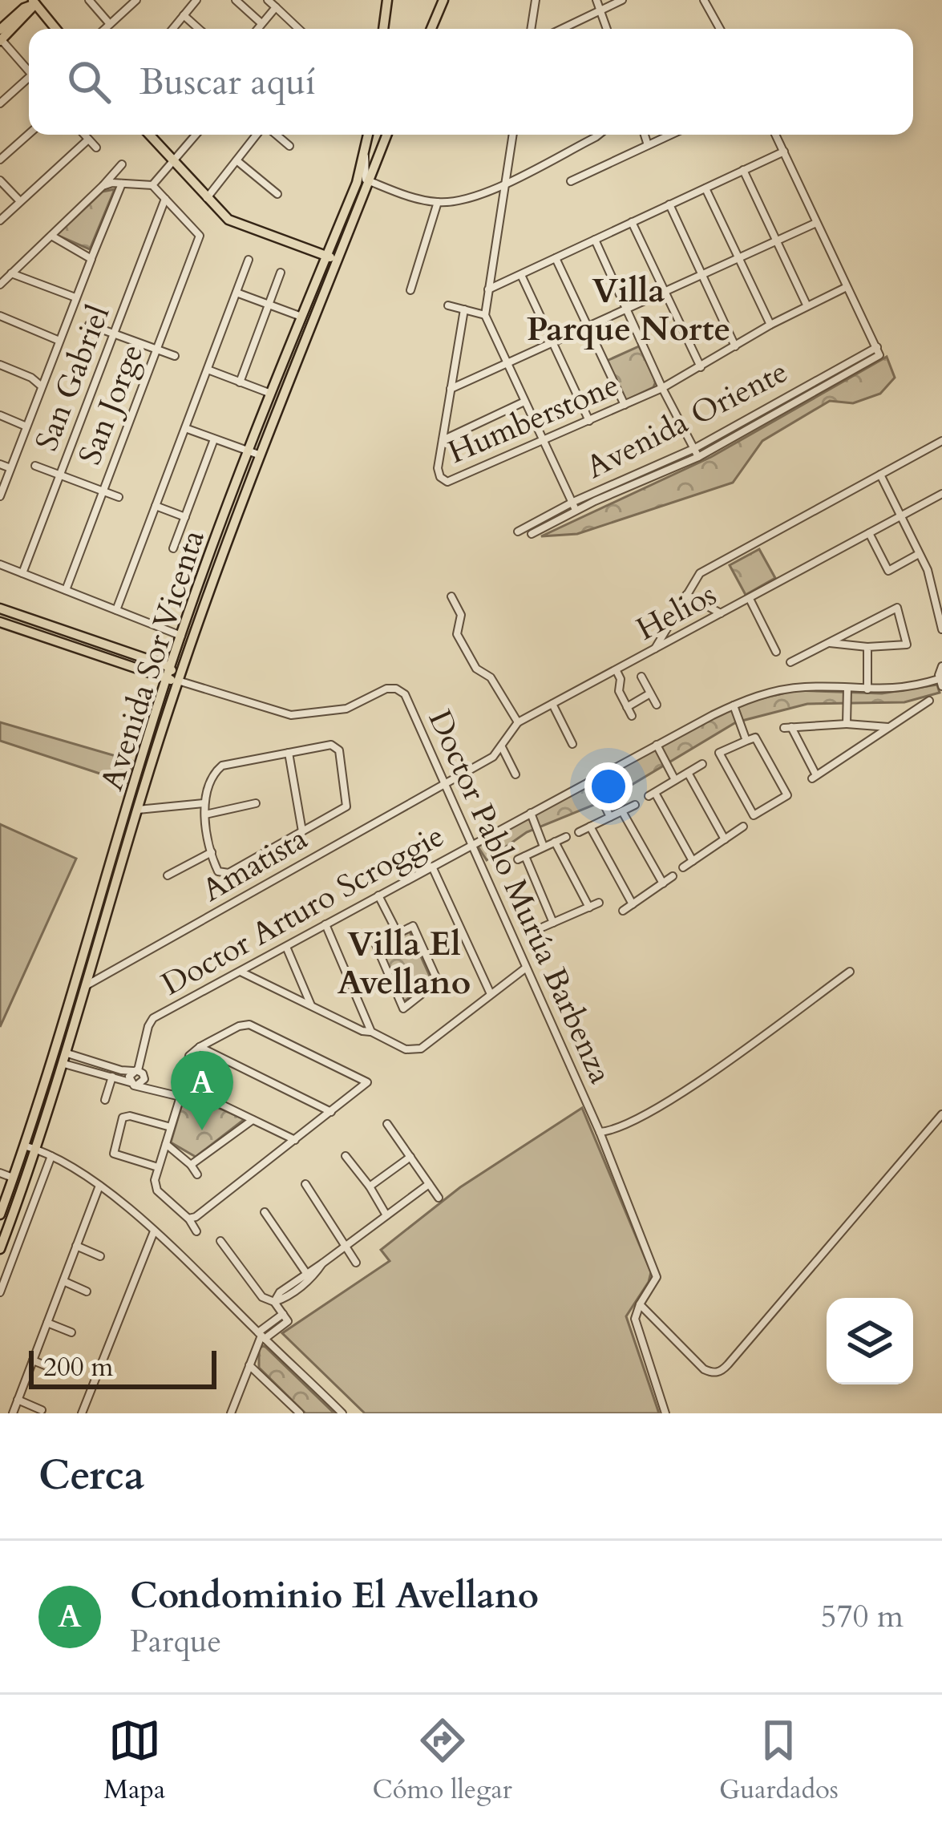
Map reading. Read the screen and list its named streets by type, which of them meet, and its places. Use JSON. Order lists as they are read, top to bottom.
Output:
{
  "streets": {
    "main road": ["Avenida Sor Vicenta"],
    "street": [
      "San Gabriel",
      "San Jorge",
      "Humberstone",
      "Avenida Oriente",
      "Helios",
      "Amatista",
      "Doctor Pablo Murúa Barbenza",
      "Doctor Arturo Scroggie"
    ]
  },
  "crossings": [
    ["San Gabriel", "San Jorge"],
    ["Helios", "Amatista"],
    ["Helios", "Doctor Pablo Murúa Barbenza"],
    ["Avenida Sor Vicenta", "Amatista"],
    ["Avenida Sor Vicenta", "Doctor Pablo Murúa Barbenza"],
    ["Amatista", "Doctor Pablo Murúa Barbenza"],
    ["Doctor Pablo Murúa Barbenza", "Doctor Arturo Scroggie"]
  ],
  "districts": ["Villa Parque Norte", "Villa El Avellano"],
  "scale_bar": "200 m",
  "page": {
    "search": "Buscar aquí",
    "pins": "A",
    "scale": "200 m",
    "heading": "Cerca",
    "list": [
      {
        "mark": "A",
        "name": "Condominio El Avellano",
        "note": "Parque",
        "value": "570 m"
      }
    ],
    "nav": ["Mapa", "Cómo llegar", "Guardados"]
  }
}
